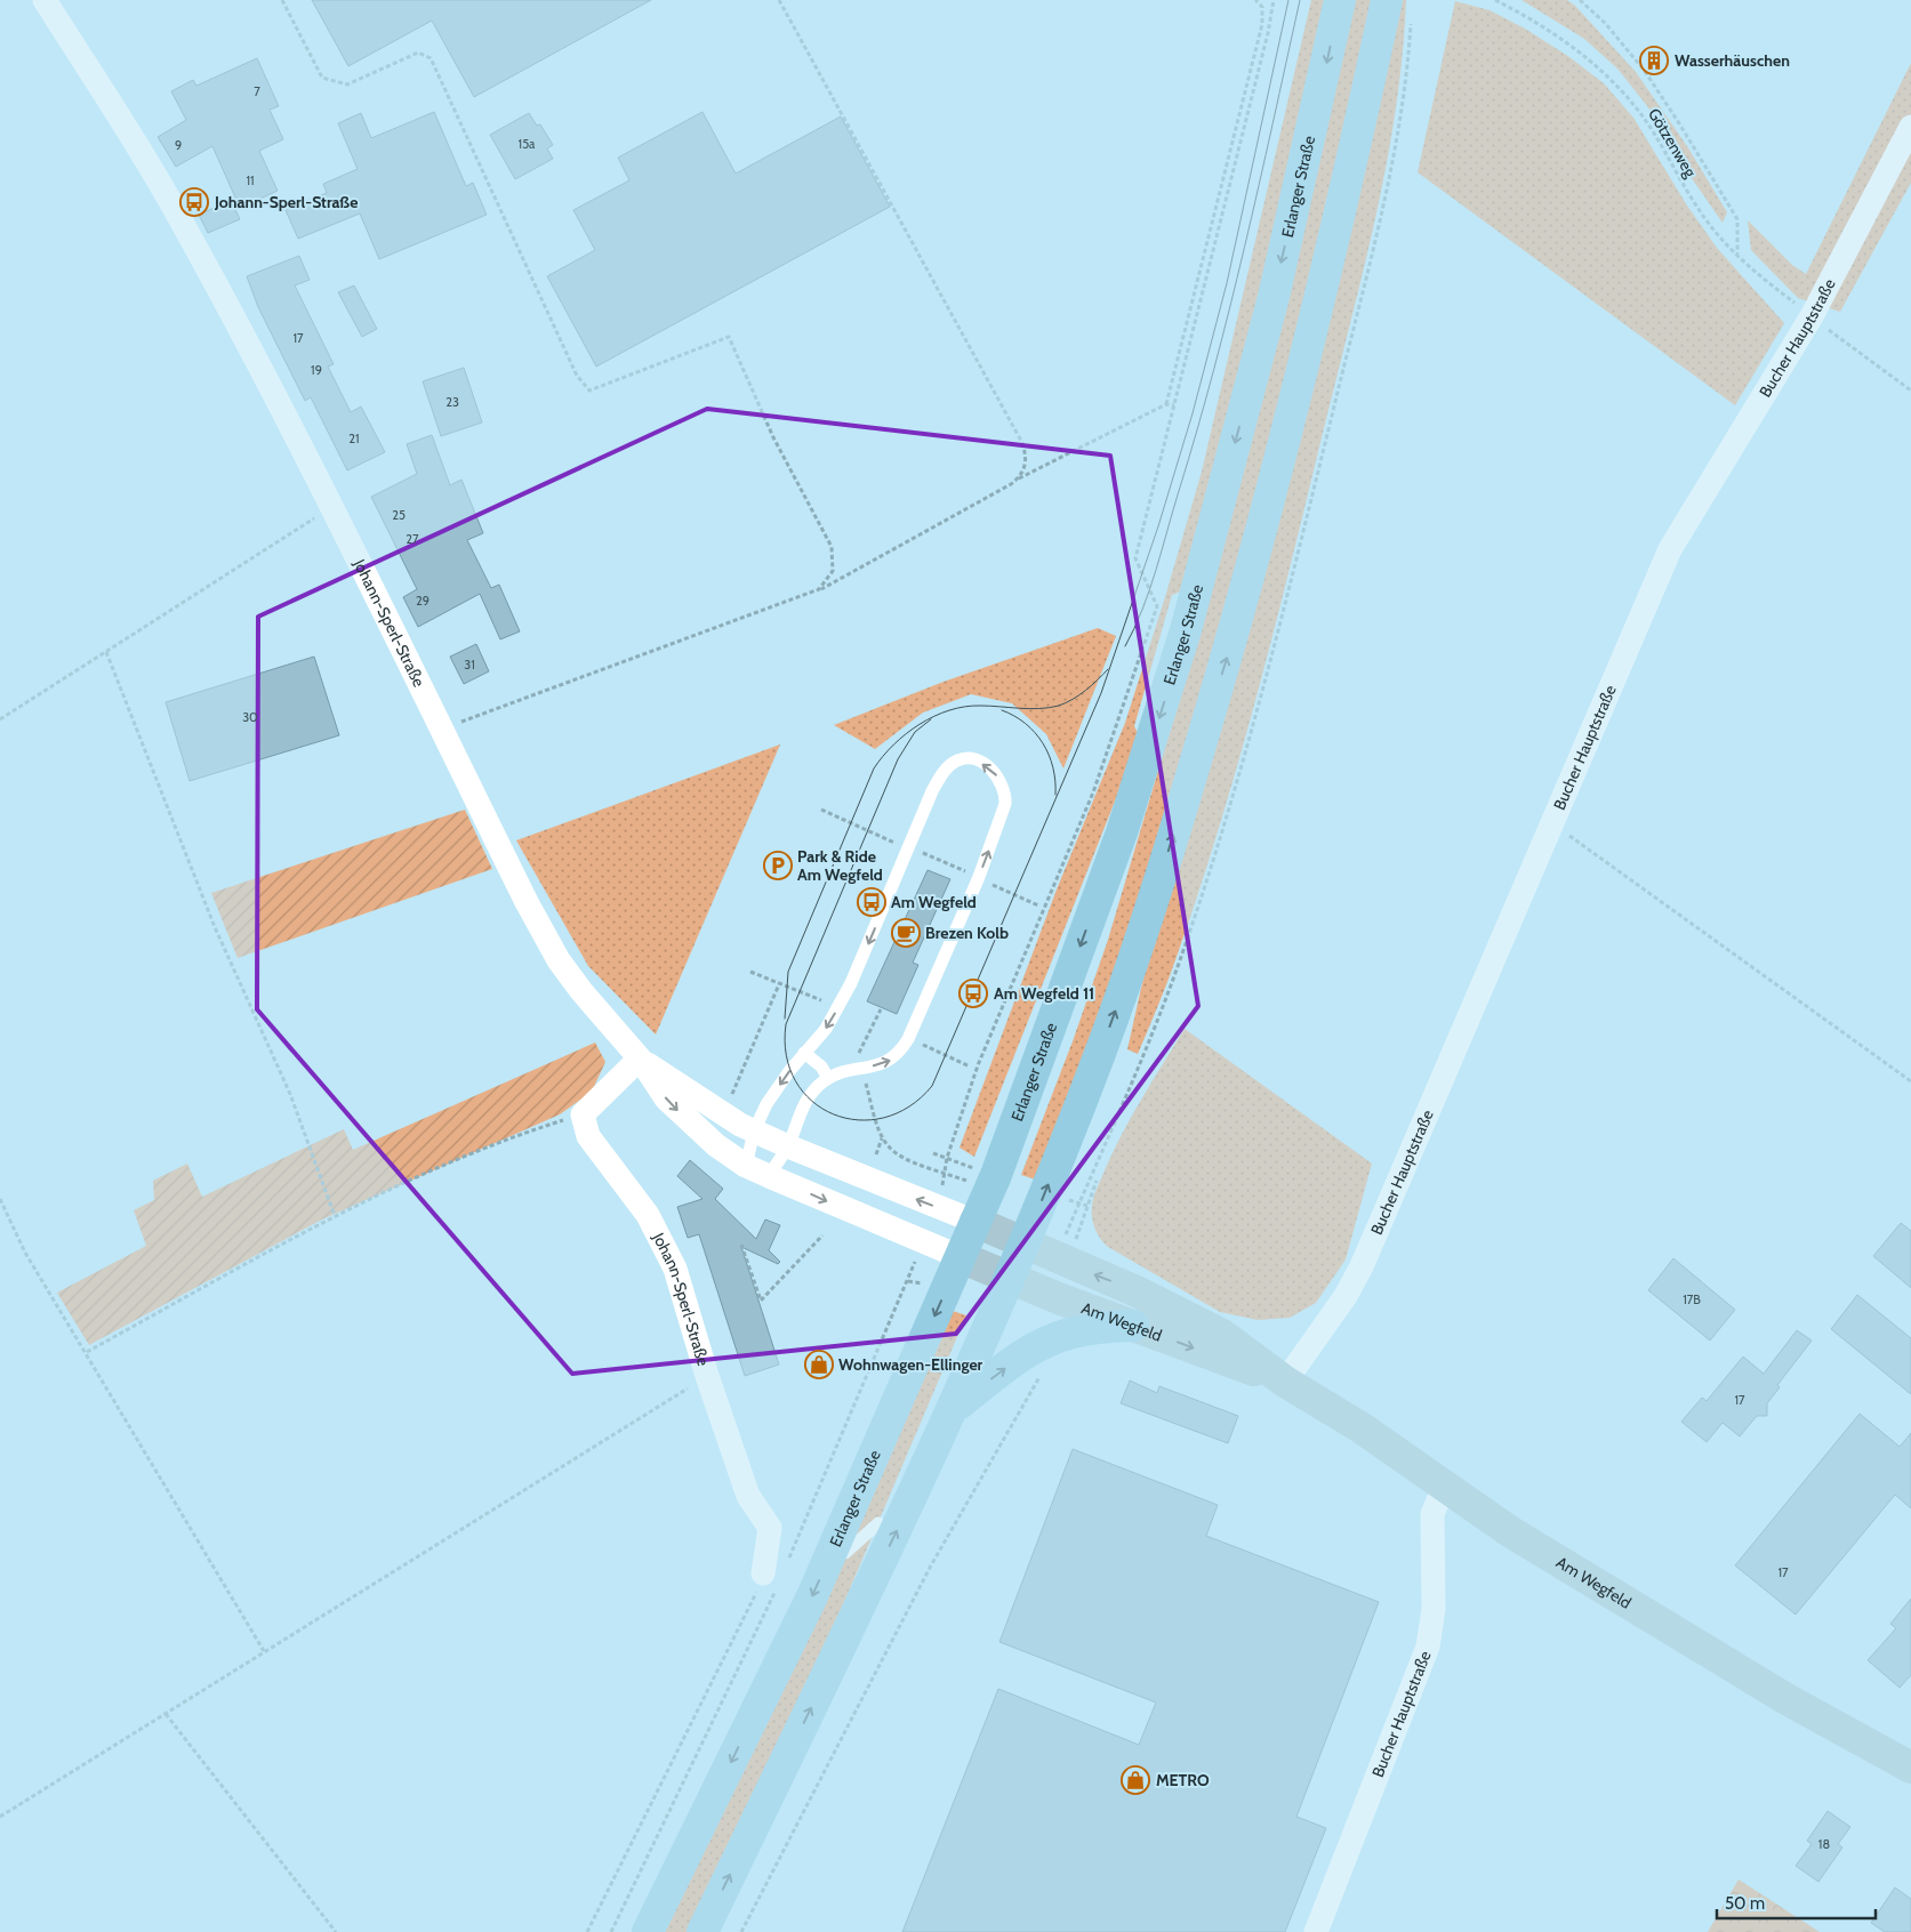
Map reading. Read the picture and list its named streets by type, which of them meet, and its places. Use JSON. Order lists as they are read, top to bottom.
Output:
{
  "streets": {
    "main road": ["Erlanger Straße"],
    "street": ["Bucher Hauptstraße", "Johann-Sperl-Straße", "Am Wegfeld"],
    "path": ["Götzenweg"]
  },
  "crossings": [
    ["Götzenweg", "Bucher Hauptstraße"],
    ["Erlanger Straße", "Johann-Sperl-Straße"],
    ["Erlanger Straße", "Am Wegfeld"],
    ["Bucher Hauptstraße", "Am Wegfeld"],
    ["Johann-Sperl-Straße", "Am Wegfeld"]
  ],
  "places": {
    "building": ["Wasserhäuschen"],
    "bus stop": ["Johann-Sperl-Straße", "Am Wegfeld", "Am Wegfeld 11"],
    "parking": ["Park & Ride Am Wegfeld"],
    "cafe": ["Brezen Kolb"],
    "shop": ["Wohnwagen-Ellinger", "METRO"]
  },
  "house_numbers": [
    "7",
    "15a",
    "9",
    "11",
    "17",
    "19",
    "23",
    "21",
    "25",
    "27",
    "29",
    "31",
    "30",
    "17B",
    "17",
    "17",
    "18"
  ],
  "scale_bar": "50 m"
}
